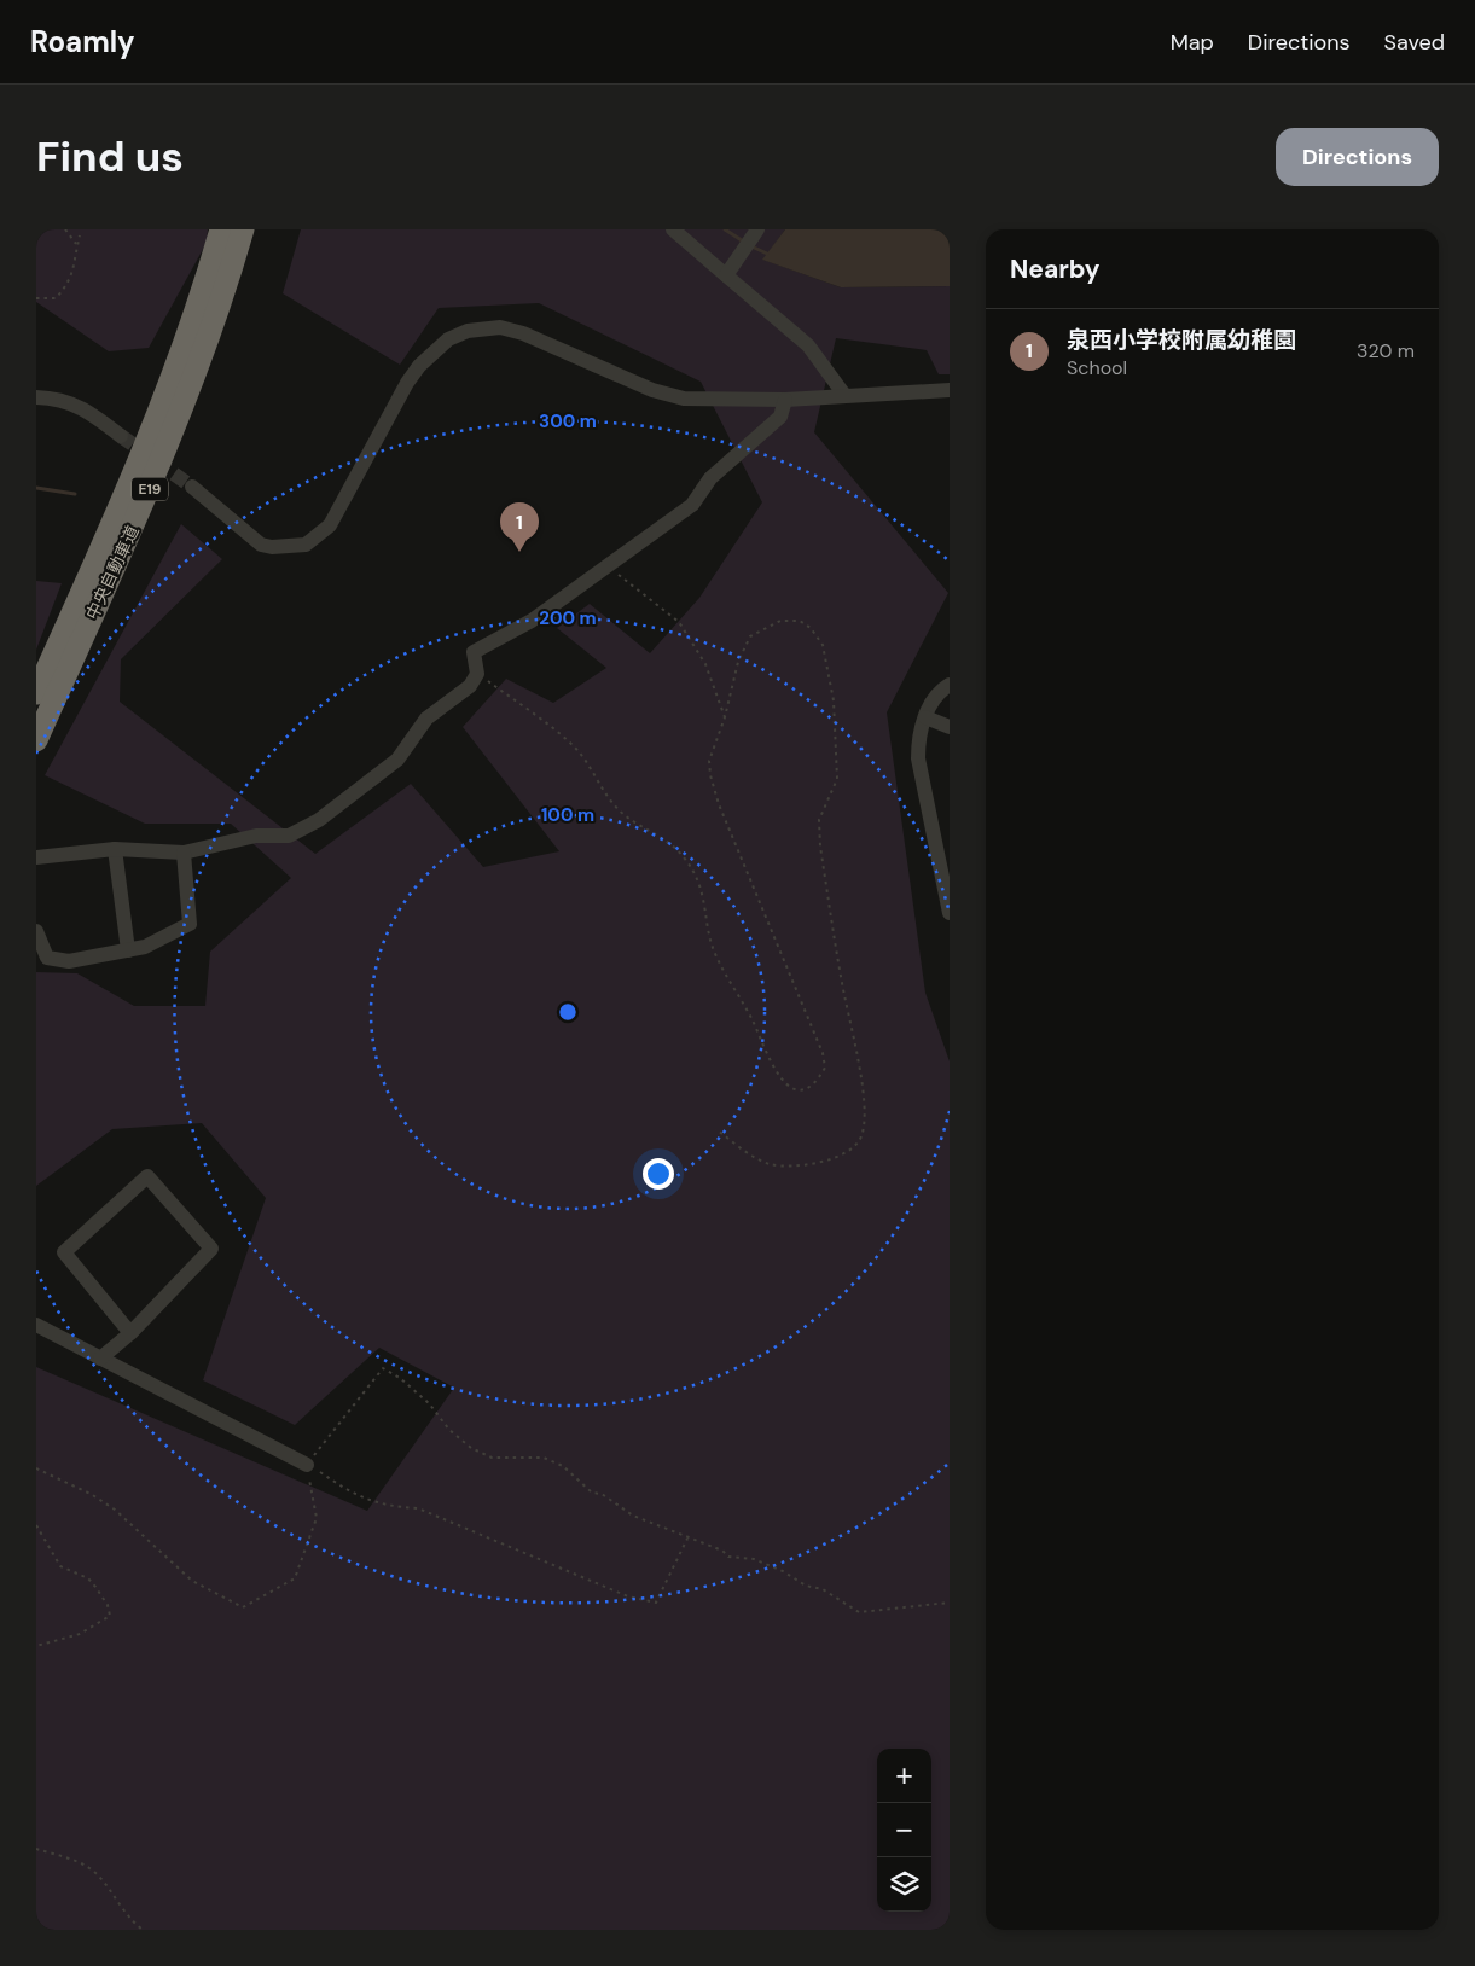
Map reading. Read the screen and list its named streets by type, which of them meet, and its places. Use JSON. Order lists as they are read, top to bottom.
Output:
{
  "streets": {
    "highway": ["E19", "中央自動車道"]
  },
  "page": {
    "header": "Roamly",
    "nav": ["Map", "Directions", "Saved"],
    "buttons": "Directions",
    "title": "Find us",
    "heading": "Nearby",
    "list": [
      {
        "mark": "1",
        "name": "泉西小学校附属幼稚園",
        "note": "School",
        "value": "320 m"
      }
    ],
    "pins": "1",
    "map_buttons": ["+", "−"]
  },
  "rings": ["300 m", "200 m", "100 m"]
}
